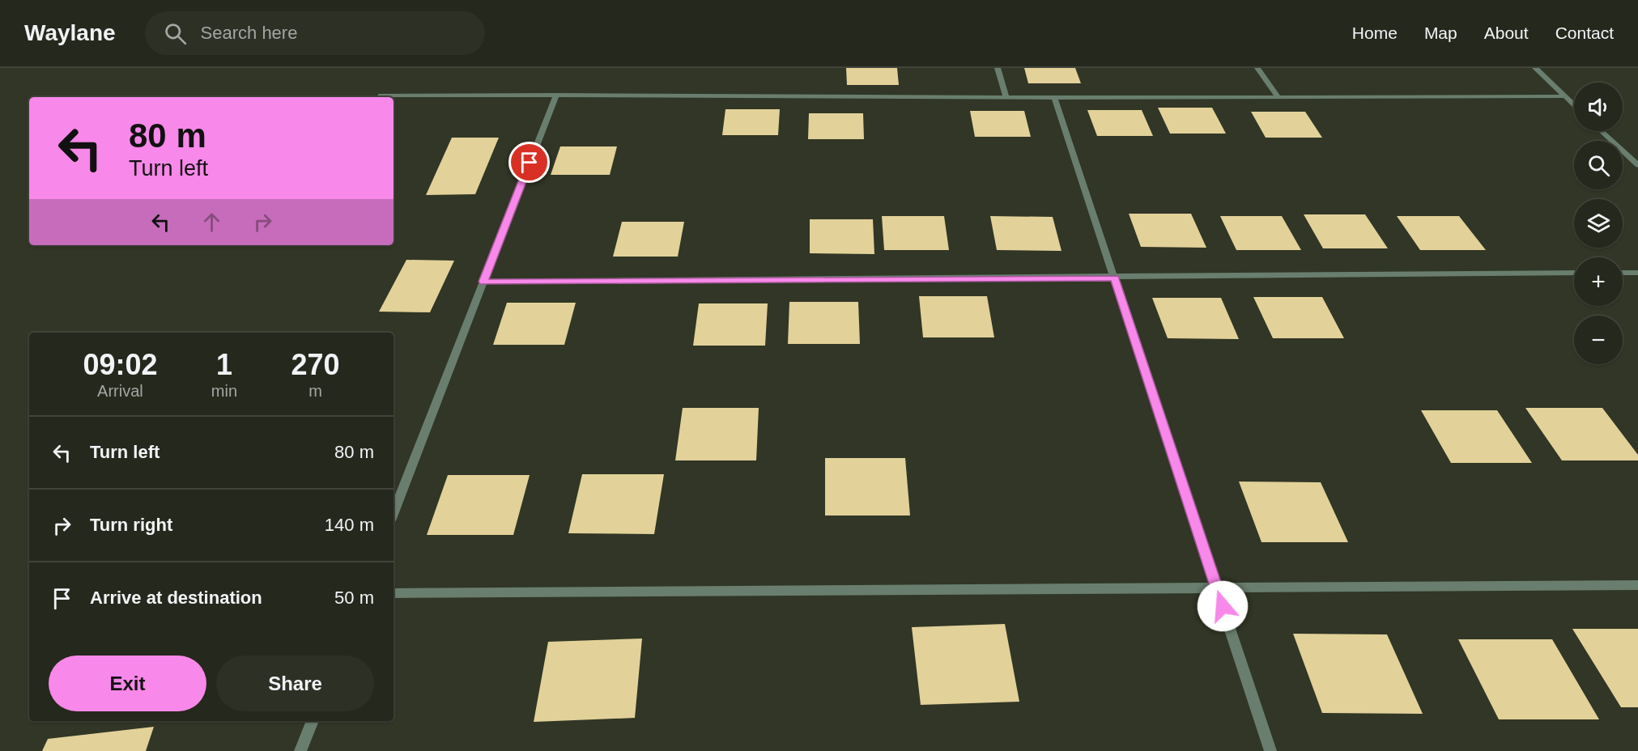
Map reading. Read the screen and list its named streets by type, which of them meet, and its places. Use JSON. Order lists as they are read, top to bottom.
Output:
{
  "page": {
    "header": "Waylane",
    "search": "Search here",
    "nav": [
      "Home",
      "Map",
      "About",
      "Contact"
    ],
    "map_buttons": ["+", "−"],
    "turn": ["80 m", "Turn left"],
    "eta": [
      "09:02",
      "Arrival",
      "1",
      "min",
      "270",
      "m"
    ],
    "list": [
      {
        "name": "Turn left",
        "value": "80 m"
      },
      {
        "name": "Turn right",
        "value": "140 m"
      },
      {
        "name": "Arrive at destination",
        "value": "50 m"
      }
    ],
    "buttons": ["Exit", "Share"]
  }
}
